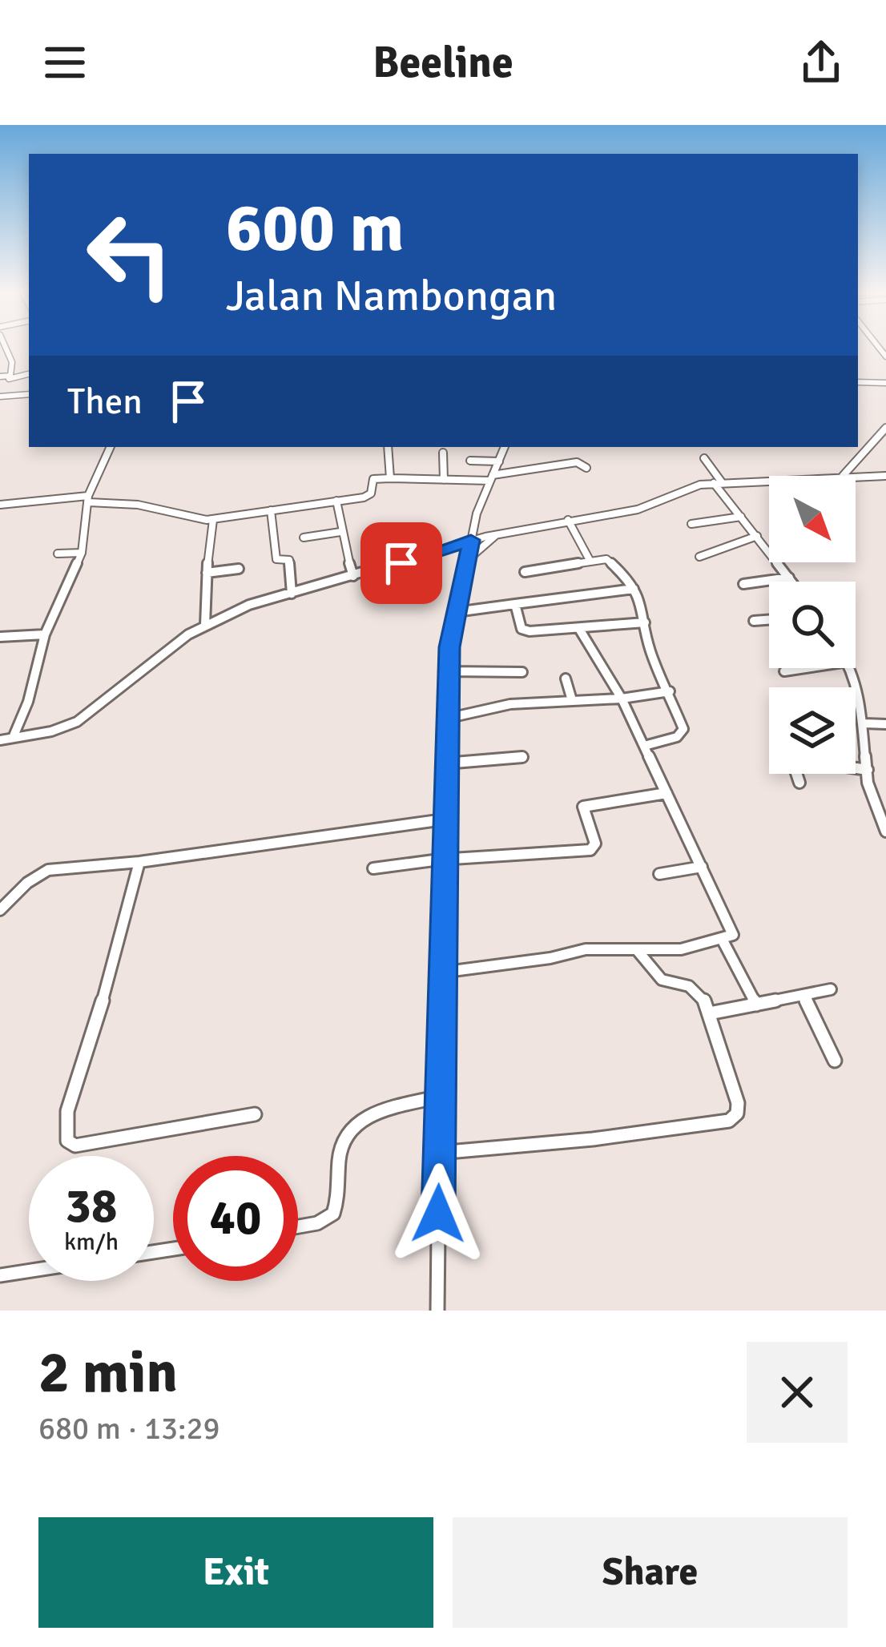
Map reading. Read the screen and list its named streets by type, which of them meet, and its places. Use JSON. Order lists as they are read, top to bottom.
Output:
{
  "north": "bottom right",
  "page": {
    "header": "Beeline",
    "turn": ["600 m", "Jalan Nambongan"],
    "then": "Then",
    "speed": "38 km/h",
    "limit": "40",
    "heading": ["2 min", "680 m · 13:29"],
    "buttons": ["Exit", "Share"]
  }
}
